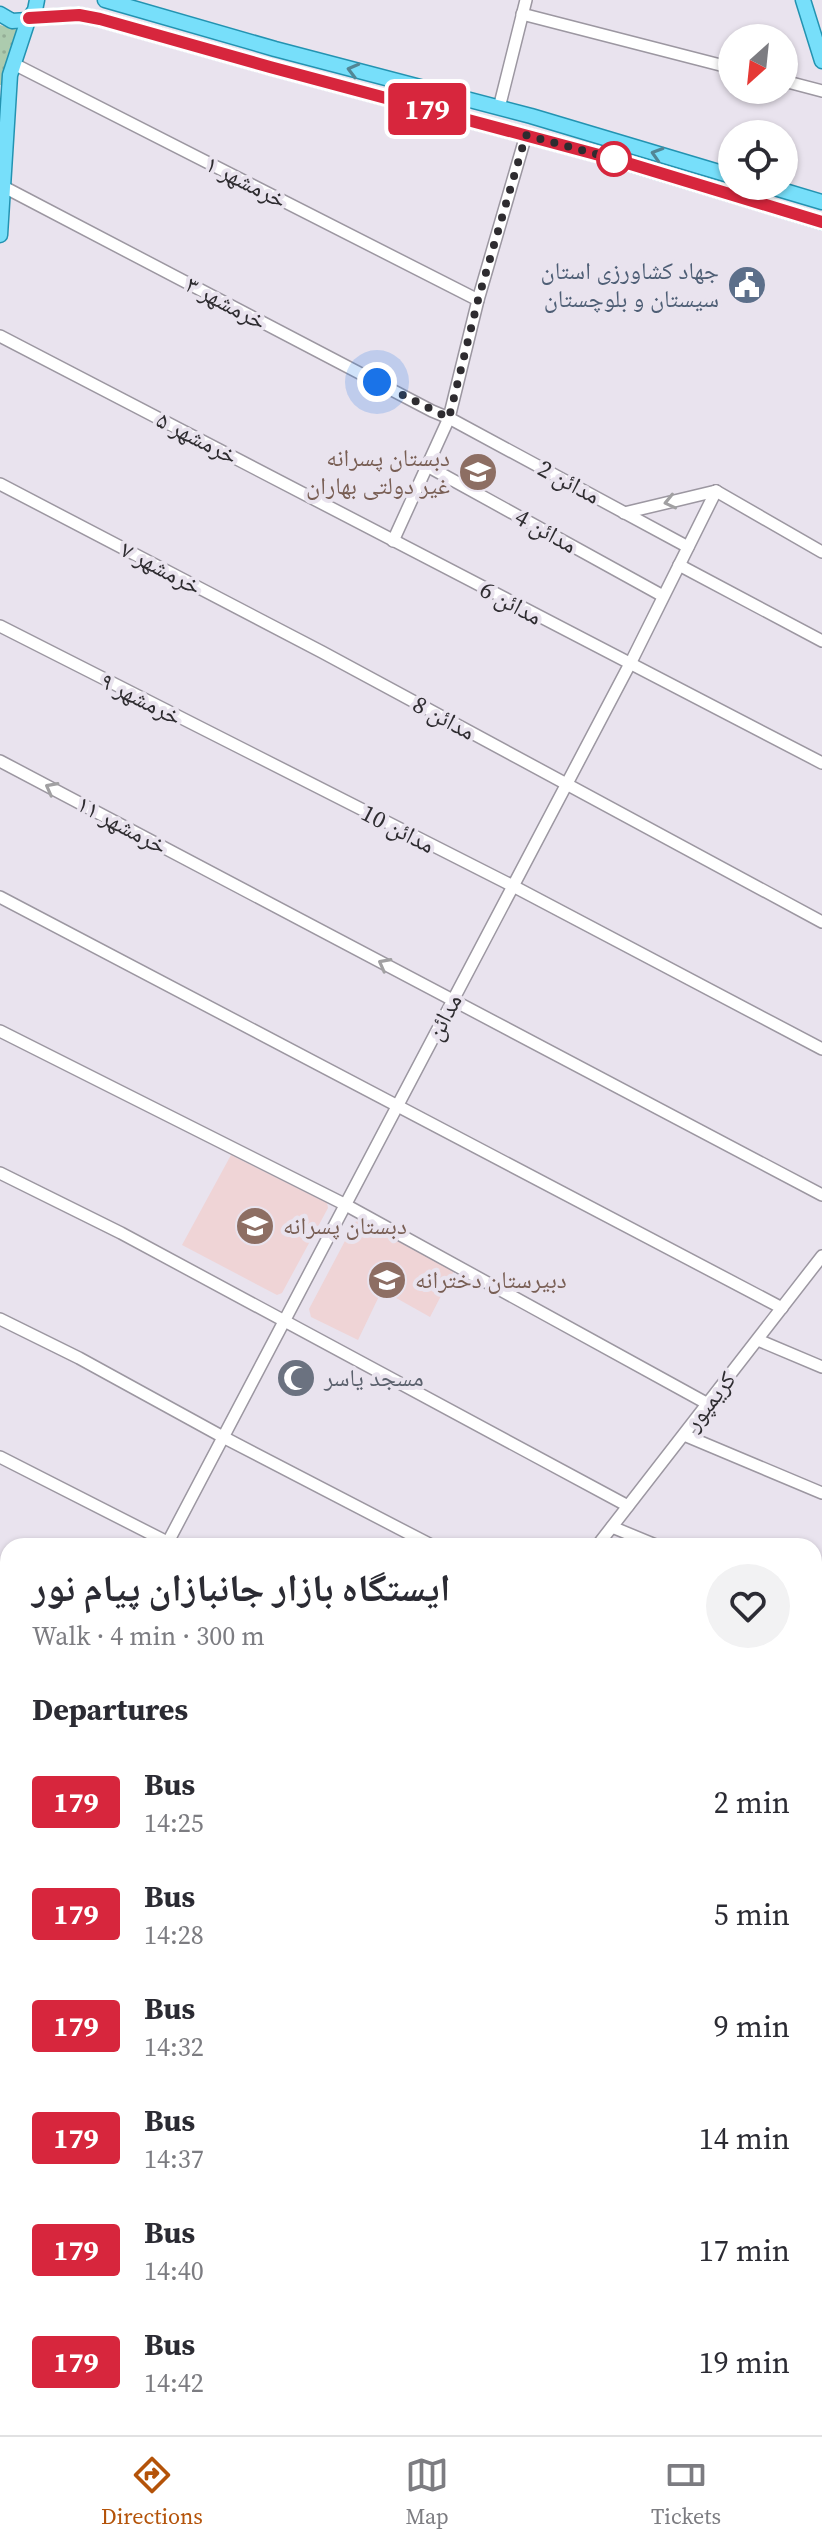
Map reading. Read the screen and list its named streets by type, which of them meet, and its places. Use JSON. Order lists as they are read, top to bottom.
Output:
{
  "streets": {
    "street": [
      "خرمشهر ۱",
      "خرمشهر ۳",
      "خرمشهر ۵",
      "مدائن 2",
      "مدائن 4",
      "خرمشهر ۷",
      "مدائن 6",
      "خرمشهر ۹",
      "مدائن 8",
      "خرمشهر ۱۱",
      "مدائن 10",
      "مدائن",
      "کریمپور"
    ]
  },
  "crossings": [
    ["خرمشهر ۳", "مدائن 2"],
    ["خرمشهر ۵", "مدائن 6"],
    ["مدائن 2", "مدائن"],
    ["مدائن 4", "مدائن"],
    ["خرمشهر ۷", "مدائن 8"],
    ["مدائن 6", "مدائن"],
    ["خرمشهر ۹", "مدائن 10"],
    ["مدائن 8", "مدائن"],
    ["خرمشهر ۱۱", "مدائن"],
    ["مدائن 10", "مدائن"]
  ],
  "one_way": ["خرمشهر ۱۱"],
  "places": {
    "public building": ["جهاد کشاورزی استان سیستان و بلوچستان"],
    "school or university": ["دبستان پسرانه غیر دولتی بهاران", "دبستان پسرانه", "دبیرستان دخترانه"],
    "mosque": ["مسجد یاسر"]
  },
  "lines": ["bus line 179"],
  "north": "bottom left",
  "page": {
    "on_map": "179",
    "heading": [
      ["ایستگاه بازار جانبازان پیام نور", "Walk · 4 min · 300 m"],
      "Departures"
    ],
    "list": [
      {
        "mark": "179",
        "name": "Bus",
        "note": "14:25",
        "value": "2 min"
      },
      {
        "mark": "179",
        "name": "Bus",
        "note": "14:28",
        "value": "5 min"
      },
      {
        "mark": "179",
        "name": "Bus",
        "note": "14:32",
        "value": "9 min"
      },
      {
        "mark": "179",
        "name": "Bus",
        "note": "14:37",
        "value": "14 min"
      },
      {
        "mark": "179",
        "name": "Bus",
        "note": "14:40",
        "value": "17 min"
      },
      {
        "mark": "179",
        "name": "Bus",
        "note": "14:42",
        "value": "19 min"
      }
    ],
    "tabs": ["Directions", "Map", "Tickets"]
  }
}
